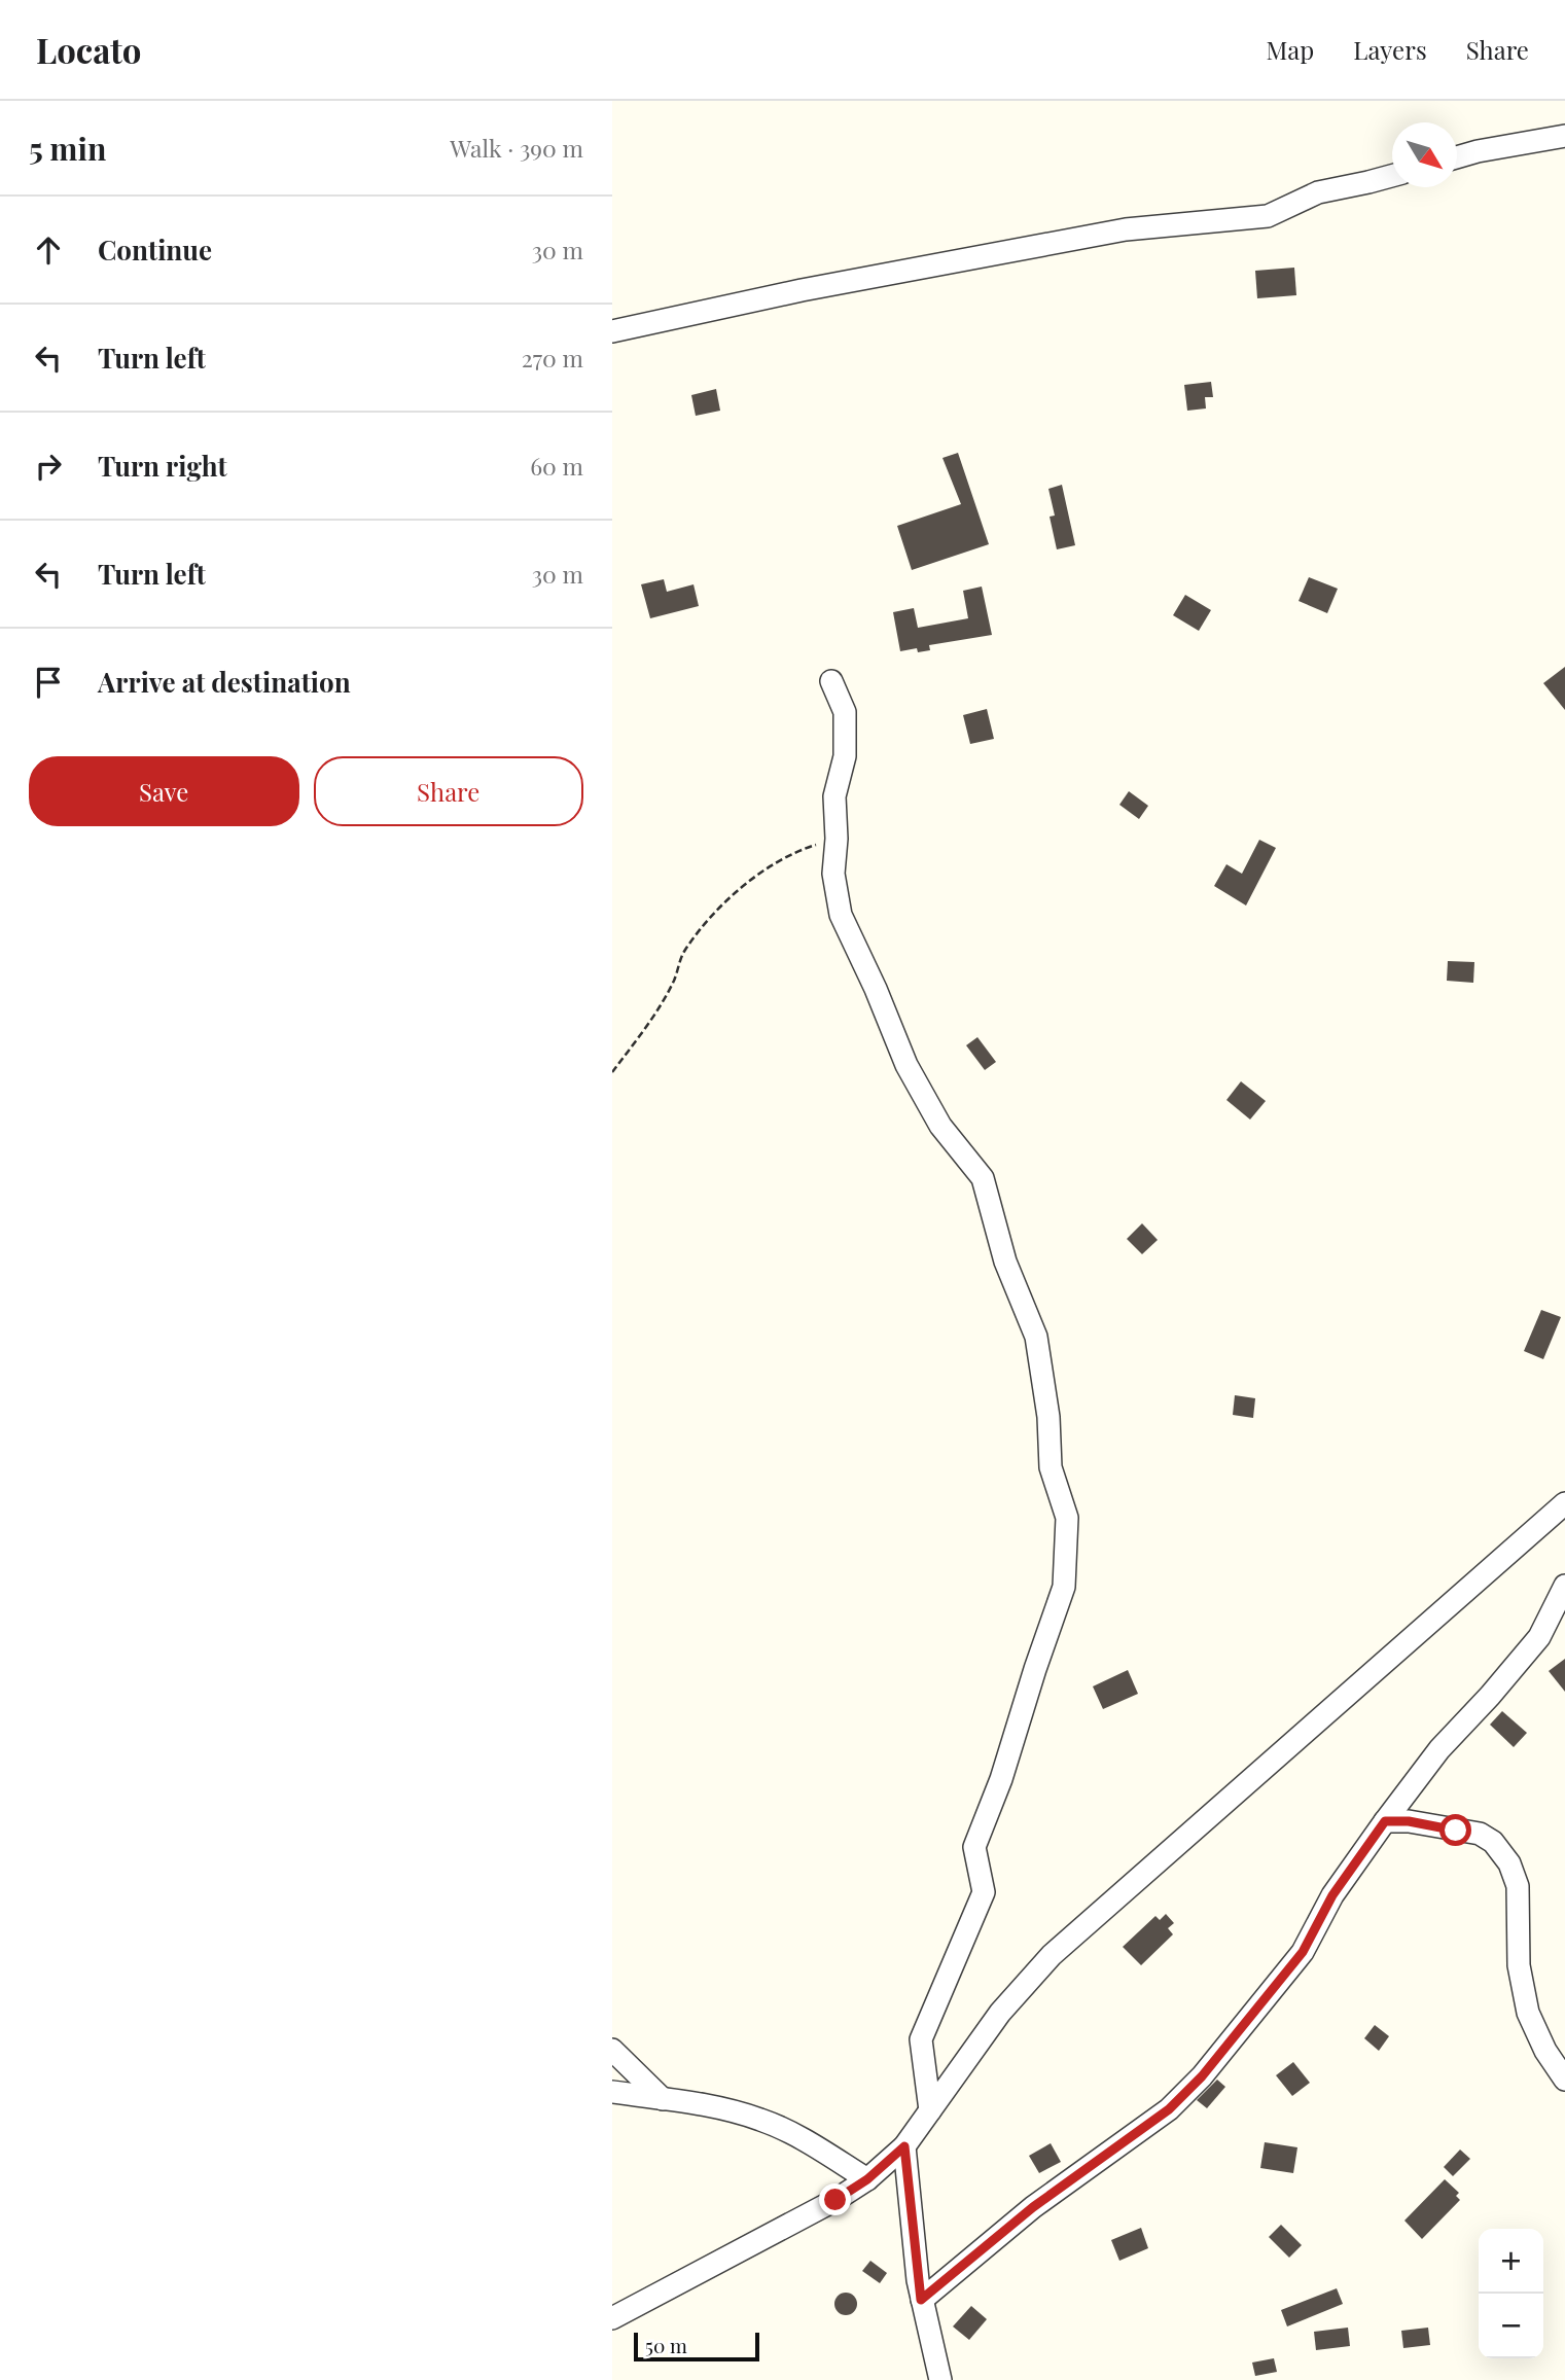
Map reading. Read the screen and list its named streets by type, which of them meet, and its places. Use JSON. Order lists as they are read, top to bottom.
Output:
{
  "scale_bar": "50 m",
  "north": "bottom right",
  "page": {
    "header": "Locato",
    "nav": ["Map", "Layers", "Share"],
    "heading": ["5 min", "Walk · 390 m"],
    "list": [
      ["Continue", "30 m"],
      ["Turn left", "270 m"],
      ["Turn right", "60 m"],
      ["Turn left", "30 m"],
      "Arrive at destination"
    ],
    "buttons": ["Save", "Share"],
    "map_buttons": ["+", "−"],
    "scale": "50 m"
  }
}
